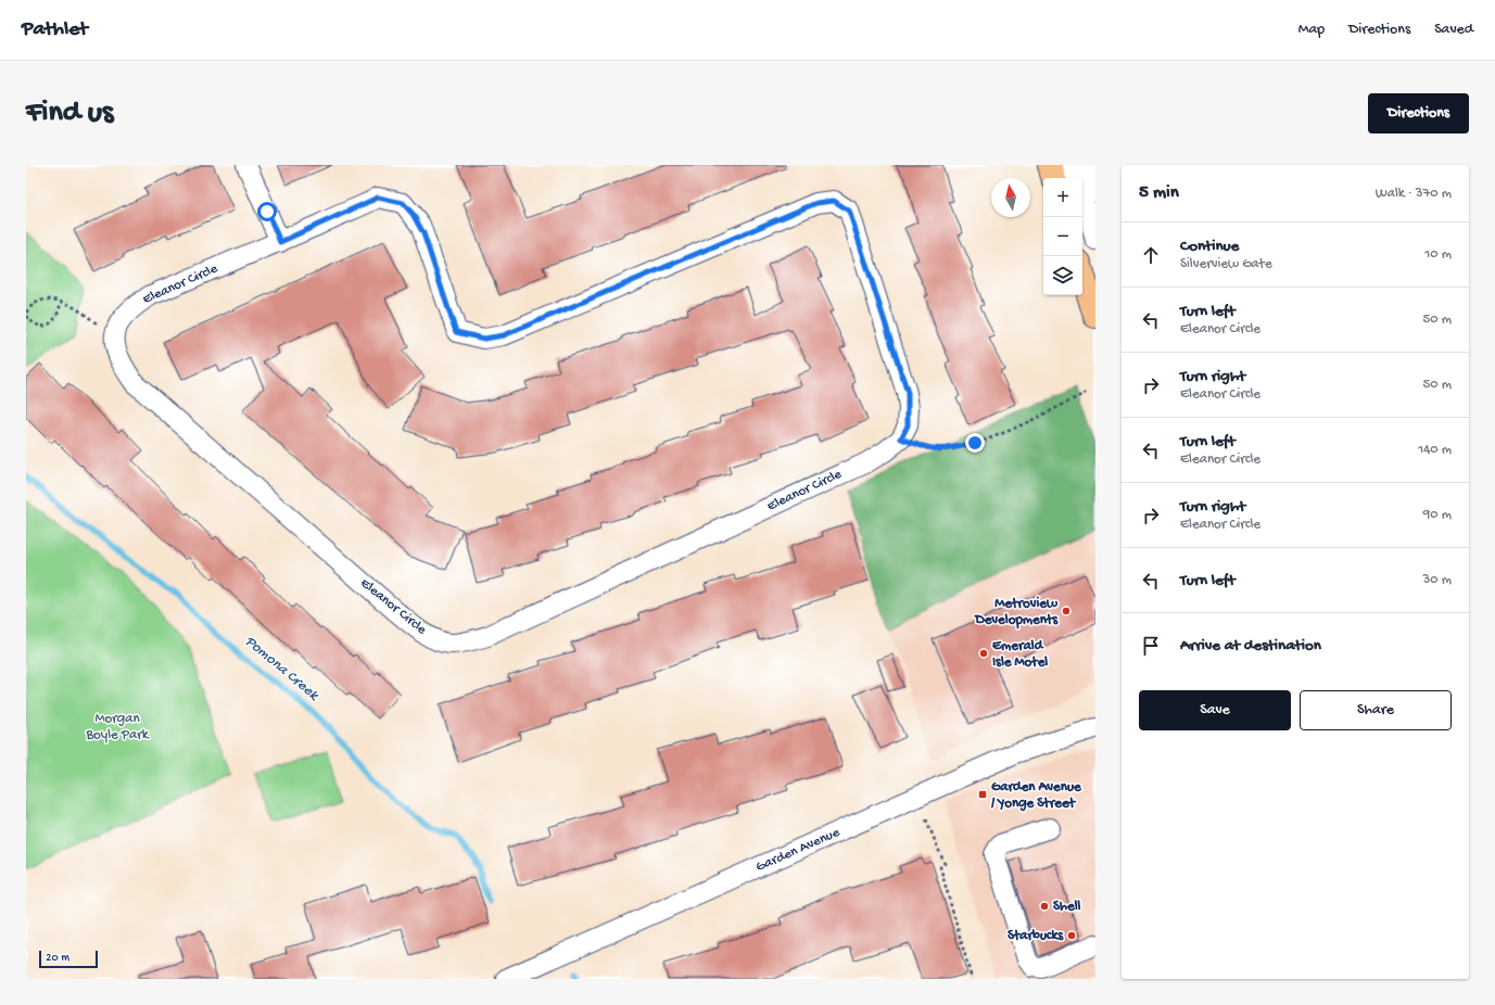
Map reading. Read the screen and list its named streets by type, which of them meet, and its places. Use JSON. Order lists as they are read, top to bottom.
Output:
{
  "streets": {
    "street": ["Eleanor Circle", "Garden Avenue"]
  },
  "water": ["Pomona Creek"],
  "parks": ["Morgan Boyle Park"],
  "places": {
    "other": [
      "Metroview Developments",
      "Emerald Isle Motel",
      "Shell",
      "Starbucks"
    ],
    "transit": ["Garden Avenue / Yonge Street"]
  },
  "scale_bar": "20 m",
  "north": "top",
  "page": {
    "header": "Pathlet",
    "nav": ["Map", "Directions", "Saved"],
    "buttons": [
      "Directions",
      ["Save", "Share"]
    ],
    "title": "Find us",
    "heading": ["5 min", "Walk · 370 m"],
    "map_buttons": ["+", "−"],
    "list": [
      ["Continue", "Silverview Gate", "10 m"],
      ["Turn left", "Eleanor Circle", "50 m"],
      ["Turn right", "Eleanor Circle", "50 m"],
      ["Turn left", "Eleanor Circle", "140 m"],
      ["Turn right", "Eleanor Circle", "90 m"],
      ["Turn left", "30 m"],
      "Arrive at destination"
    ],
    "scale": "20 m"
  }
}
